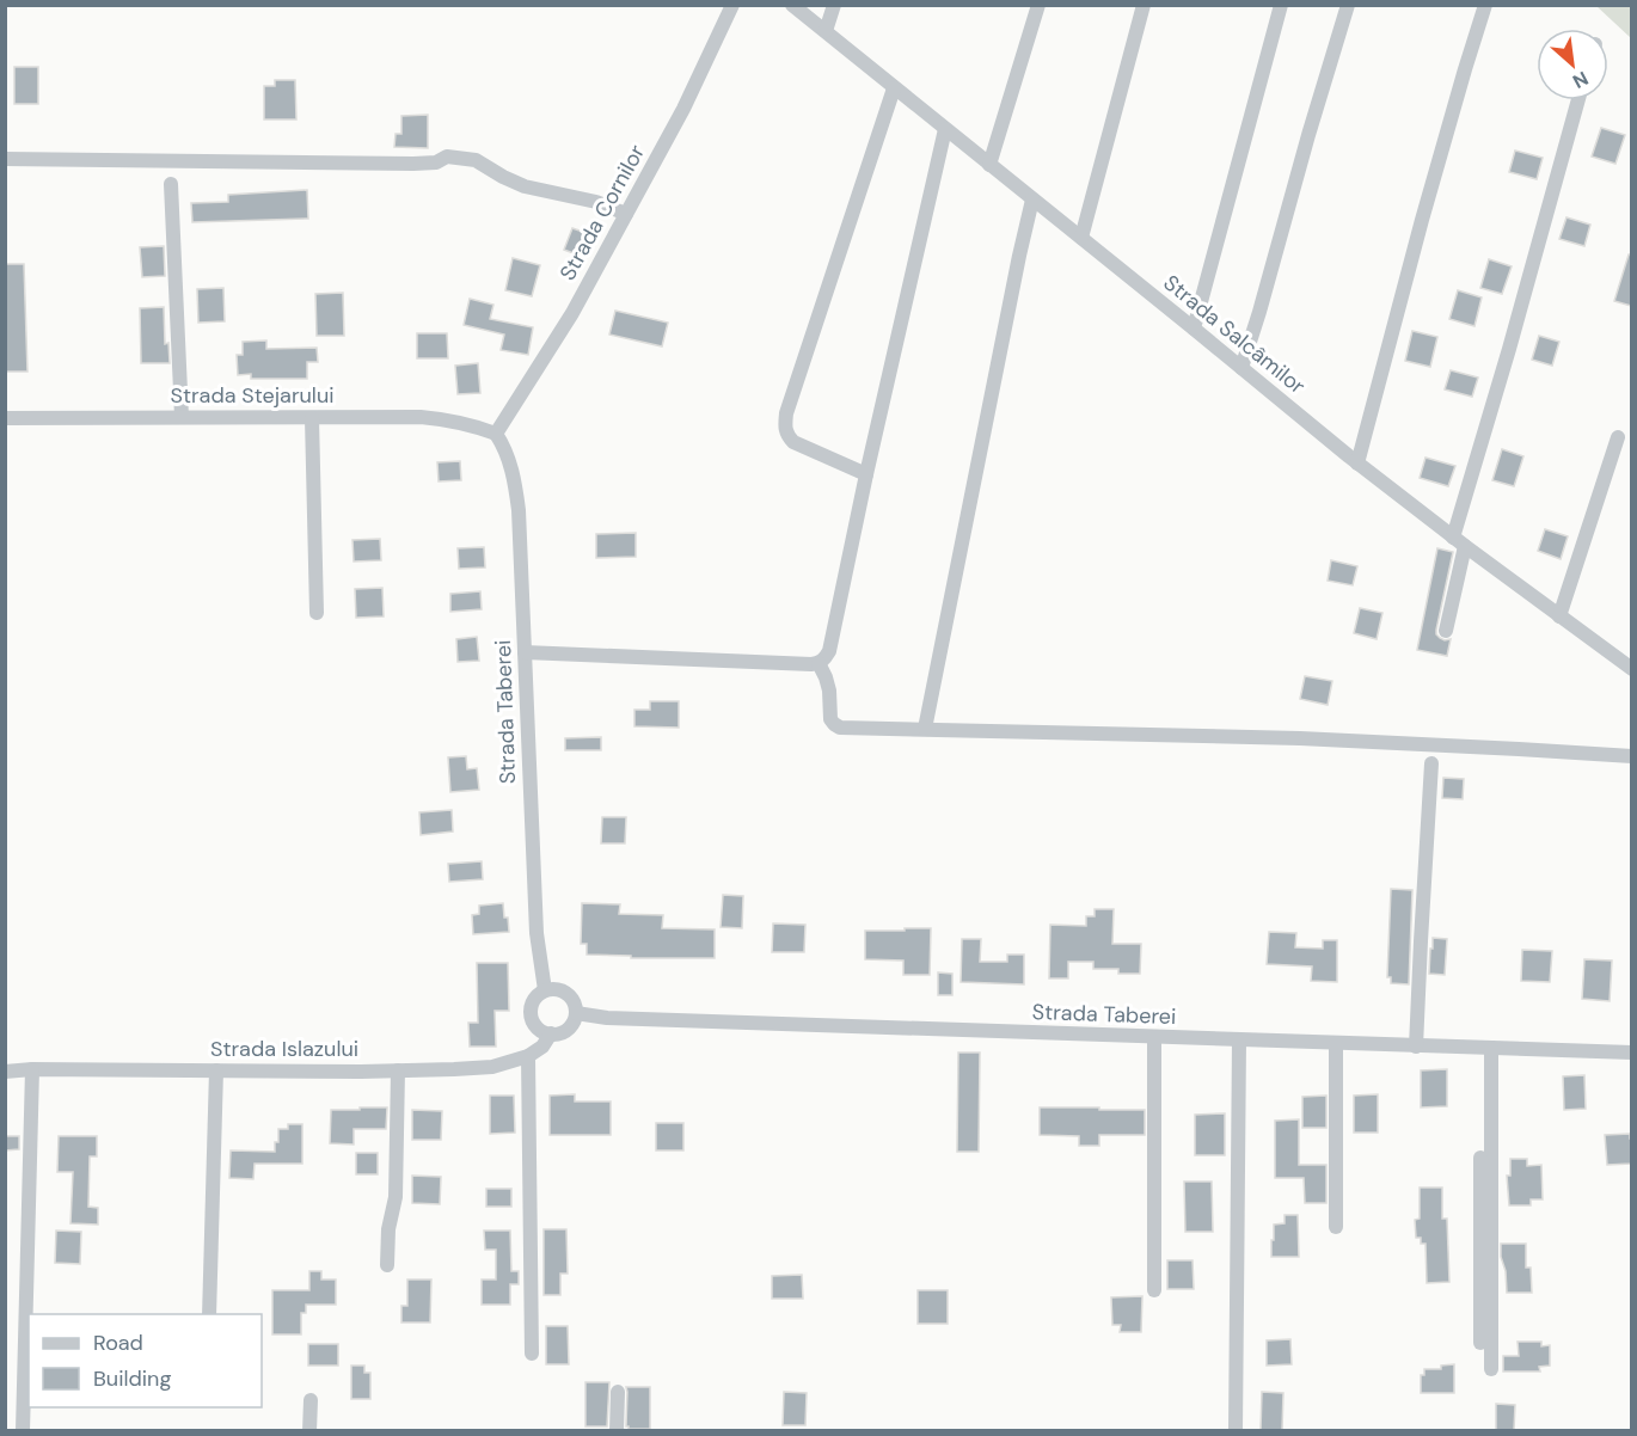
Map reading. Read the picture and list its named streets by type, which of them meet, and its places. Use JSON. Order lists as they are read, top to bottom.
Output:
{
  "streets": {
    "street": [
      "Strada Cornilor",
      "Strada Salcâmilor",
      "Strada Stejarului",
      "Strada Taberei",
      "Strada Islazului"
    ]
  },
  "crossings": [
    ["Strada Cornilor", "Strada Stejarului"],
    ["Strada Cornilor", "Strada Taberei"],
    ["Strada Stejarului", "Strada Taberei"],
    ["Strada Taberei", "Strada Islazului"]
  ],
  "legend": ["Road", "Building"],
  "north": "bottom right"
}
